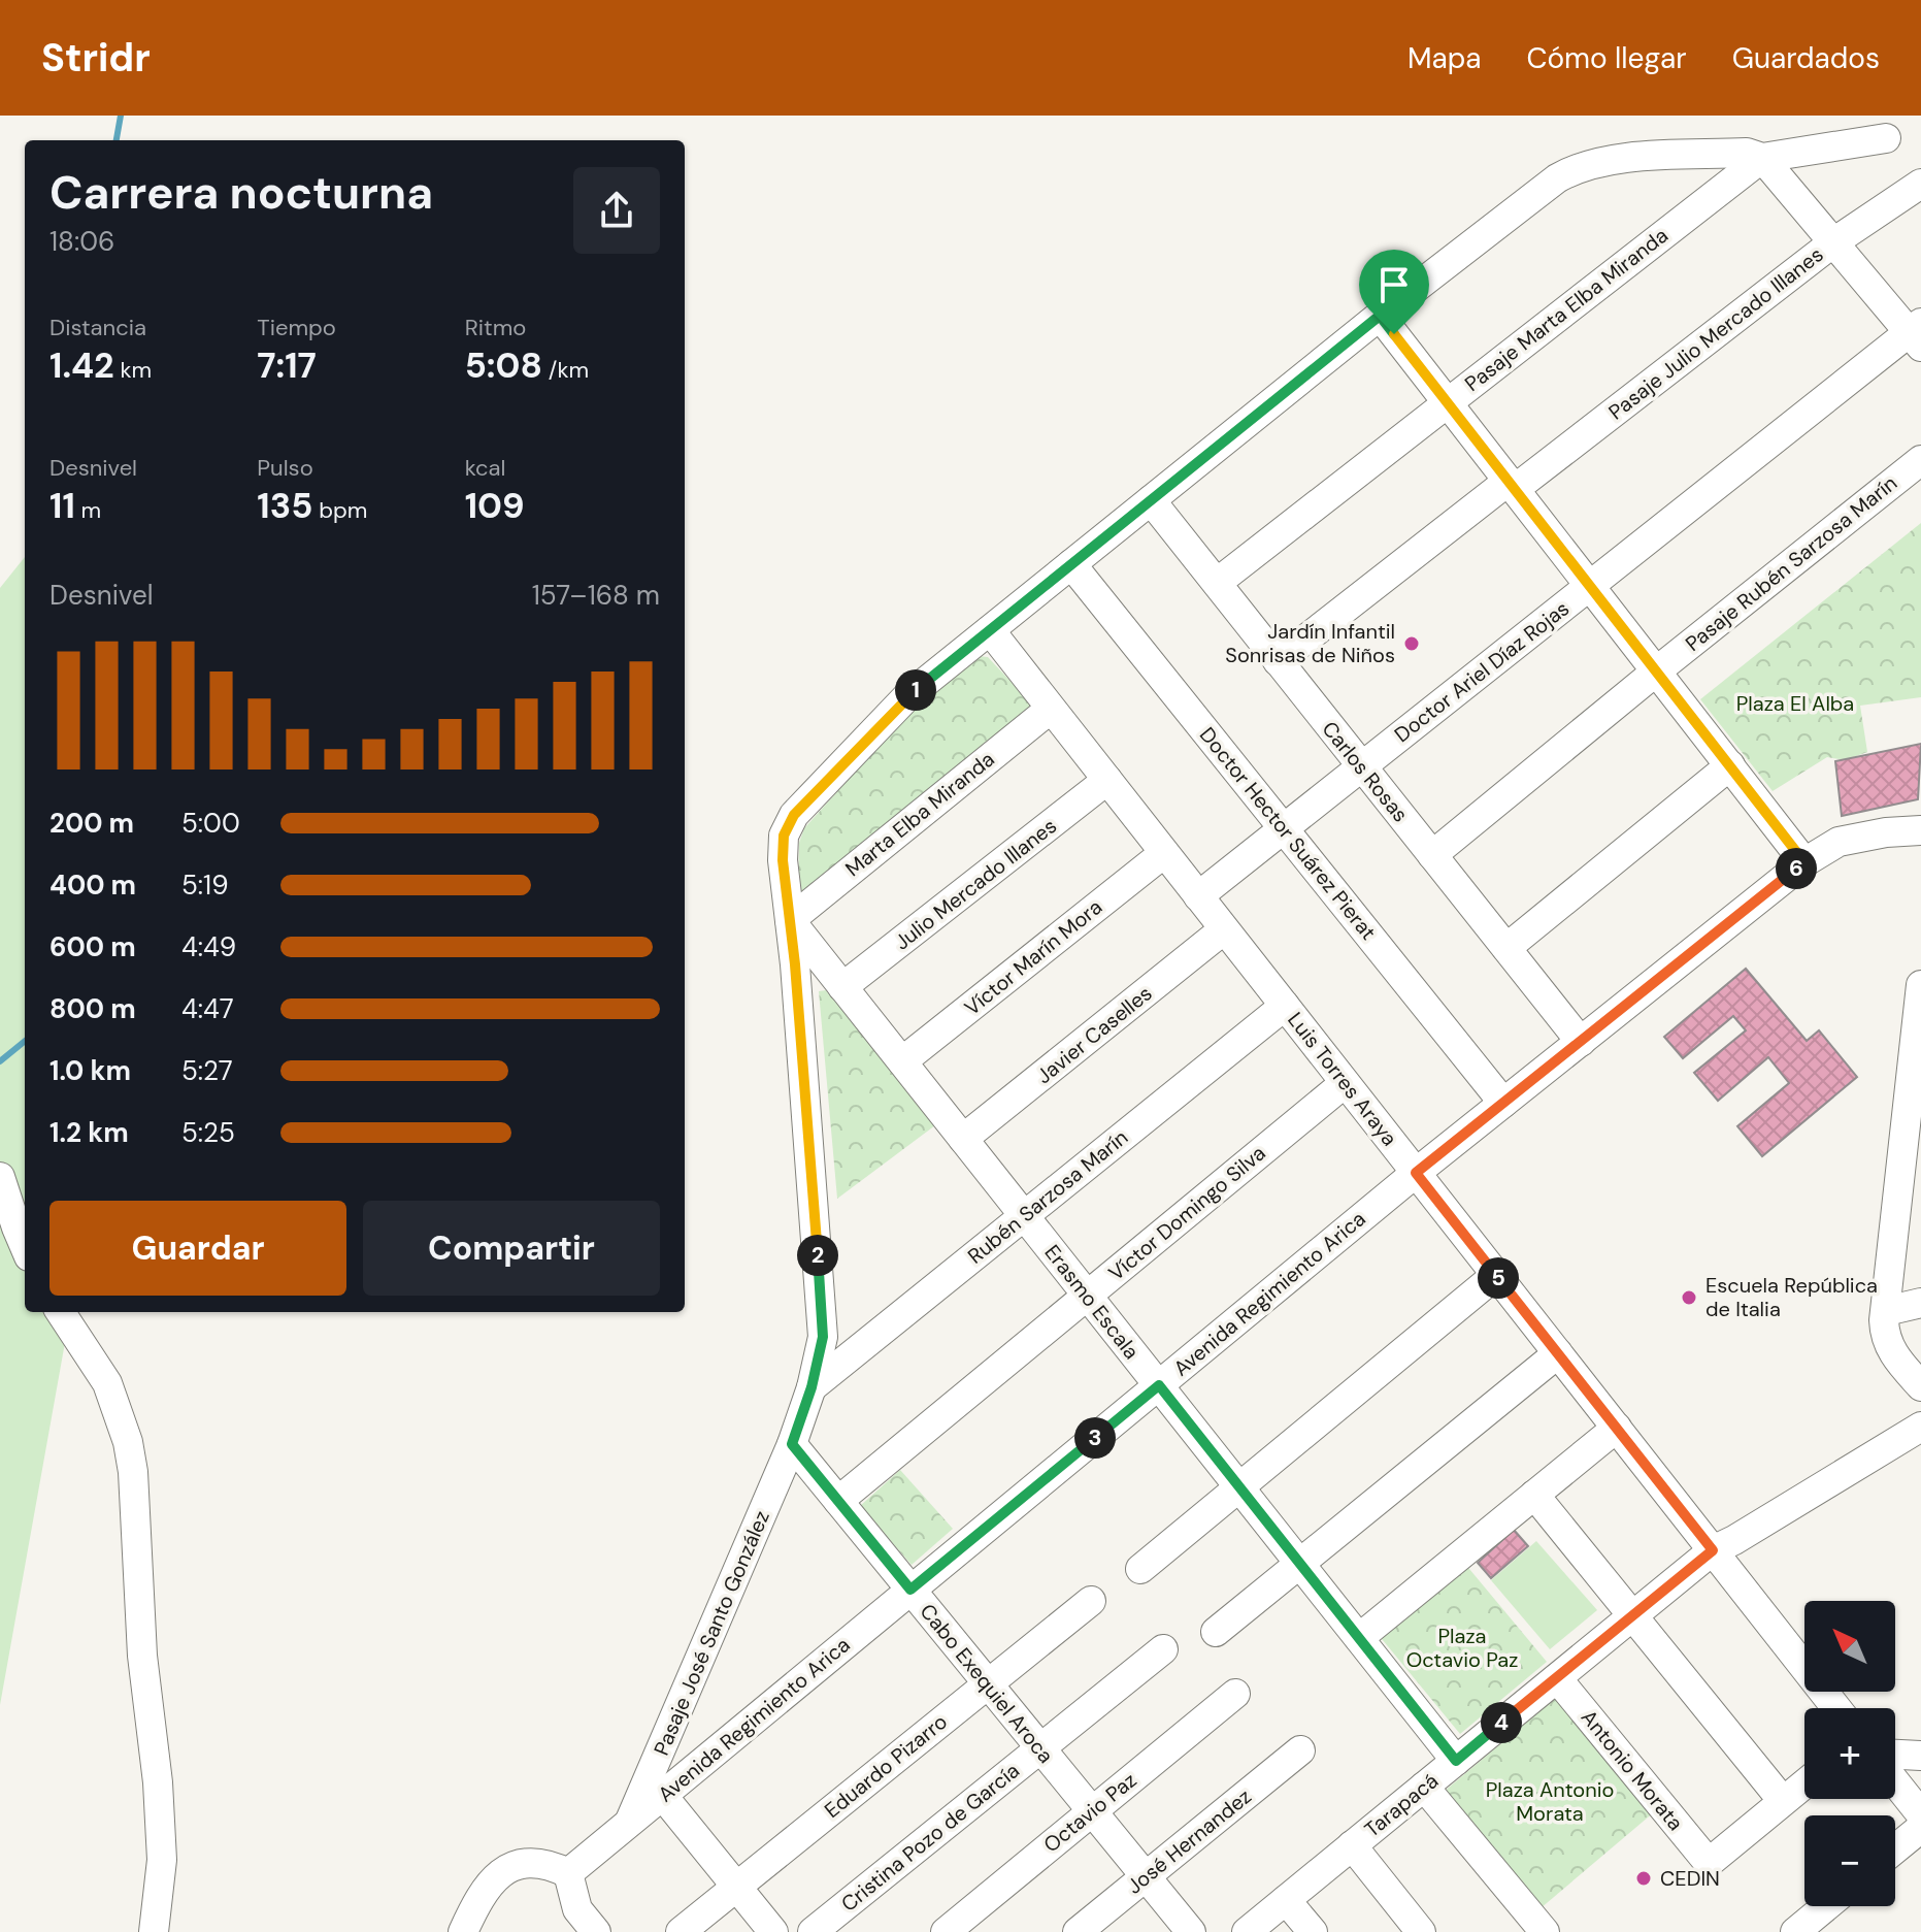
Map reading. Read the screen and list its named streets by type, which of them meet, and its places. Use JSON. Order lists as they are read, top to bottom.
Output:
{
  "streets": {
    "street": [
      "Pasaje Marta Elba Miranda",
      "Pasaje Julio Mercado Illanes",
      "Pasaje Rubén Sarzosa Marín",
      "Doctor Ariel Díaz Rojas",
      "Carlos Rosas",
      "Marta Elba Miranda",
      "Doctor Hector Suárez Pierat",
      "Julio Mercado Illanes",
      "Víctor Marín Mora",
      "Javier Caselles",
      "Luis Torres Araya",
      "Rubén Sarzosa Marín",
      "Víctor Domingo Silva",
      "Avenida Regimiento Arica",
      "Erasmo Escala",
      "Pasaje José Santo González",
      "Cabo Exequiel Aroca",
      "Eduardo Pizarro",
      "Antonio Morata",
      "Tarapacá",
      "Octavio Paz",
      "Cristina Pozo de García",
      "José Hernandez"
    ]
  },
  "crossings": [
    ["Pasaje Marta Elba Miranda", "Carlos Rosas"],
    ["Pasaje Julio Mercado Illanes", "Carlos Rosas"],
    ["Pasaje Rubén Sarzosa Marín", "Carlos Rosas"],
    ["Doctor Ariel Díaz Rojas", "Carlos Rosas"],
    ["Doctor Ariel Díaz Rojas", "Doctor Hector Suárez Pierat"],
    ["Doctor Ariel Díaz Rojas", "Luis Torres Araya"],
    ["Carlos Rosas", "Avenida Regimiento Arica"],
    ["Marta Elba Miranda", "Luis Torres Araya"],
    ["Marta Elba Miranda", "Erasmo Escala"],
    ["Doctor Hector Suárez Pierat", "Avenida Regimiento Arica"],
    ["Julio Mercado Illanes", "Luis Torres Araya"],
    ["Julio Mercado Illanes", "Erasmo Escala"],
    ["Víctor Marín Mora", "Luis Torres Araya"],
    ["Víctor Marín Mora", "Erasmo Escala"],
    ["Javier Caselles", "Luis Torres Araya"],
    ["Javier Caselles", "Erasmo Escala"],
    ["Luis Torres Araya", "Rubén Sarzosa Marín"],
    ["Luis Torres Araya", "Víctor Domingo Silva"],
    ["Luis Torres Araya", "Avenida Regimiento Arica"],
    ["Luis Torres Araya", "Tarapacá"],
    ["Rubén Sarzosa Marín", "Erasmo Escala"],
    ["Víctor Domingo Silva", "Erasmo Escala"],
    ["Víctor Domingo Silva", "Cabo Exequiel Aroca"],
    ["Avenida Regimiento Arica", "Erasmo Escala"],
    ["Avenida Regimiento Arica", "Pasaje José Santo González"],
    ["Avenida Regimiento Arica", "Cabo Exequiel Aroca"],
    ["Erasmo Escala", "Tarapacá"],
    ["Pasaje José Santo González", "Cabo Exequiel Aroca"],
    ["Cabo Exequiel Aroca", "Eduardo Pizarro"],
    ["Cabo Exequiel Aroca", "Octavio Paz"],
    ["Cabo Exequiel Aroca", "Cristina Pozo de García"],
    ["Cabo Exequiel Aroca", "José Hernandez"],
    ["Antonio Morata", "Tarapacá"]
  ],
  "parks": ["Plaza El Alba", "Plaza Octavio Paz", "Plaza Antonio Morata"],
  "places": ["Jardín Infantil Sonrisas de Niños", "Escuela República de Italia", "CEDIN"],
  "north": "top left",
  "page": {
    "header": "Stridr",
    "nav": ["Mapa", "Cómo llegar", "Guardados"],
    "heading": ["Carrera nocturna", "18:06"],
    "stats": [
      ["Distancia", "1.42 km"],
      ["Tiempo", "7:17"],
      ["Ritmo", "5:08 /km"],
      ["Desnivel", "11 m"],
      ["Pulso", "135 bpm"],
      ["kcal", "109"]
    ],
    "chart": ["Desnivel", "157–168 m"],
    "pins": [
      "1",
      "6",
      "2",
      "5",
      "3",
      "4"
    ],
    "list": [
      {
        "name": "200 m",
        "note": "5:00"
      },
      {
        "name": "400 m",
        "note": "5:19"
      },
      {
        "name": "600 m",
        "note": "4:49"
      },
      {
        "name": "800 m",
        "note": "4:47"
      },
      {
        "name": "1.0 km",
        "note": "5:27"
      },
      {
        "name": "1.2 km",
        "note": "5:25"
      }
    ],
    "buttons": ["Guardar", "Compartir"],
    "map_buttons": ["+", "−"]
  }
}
